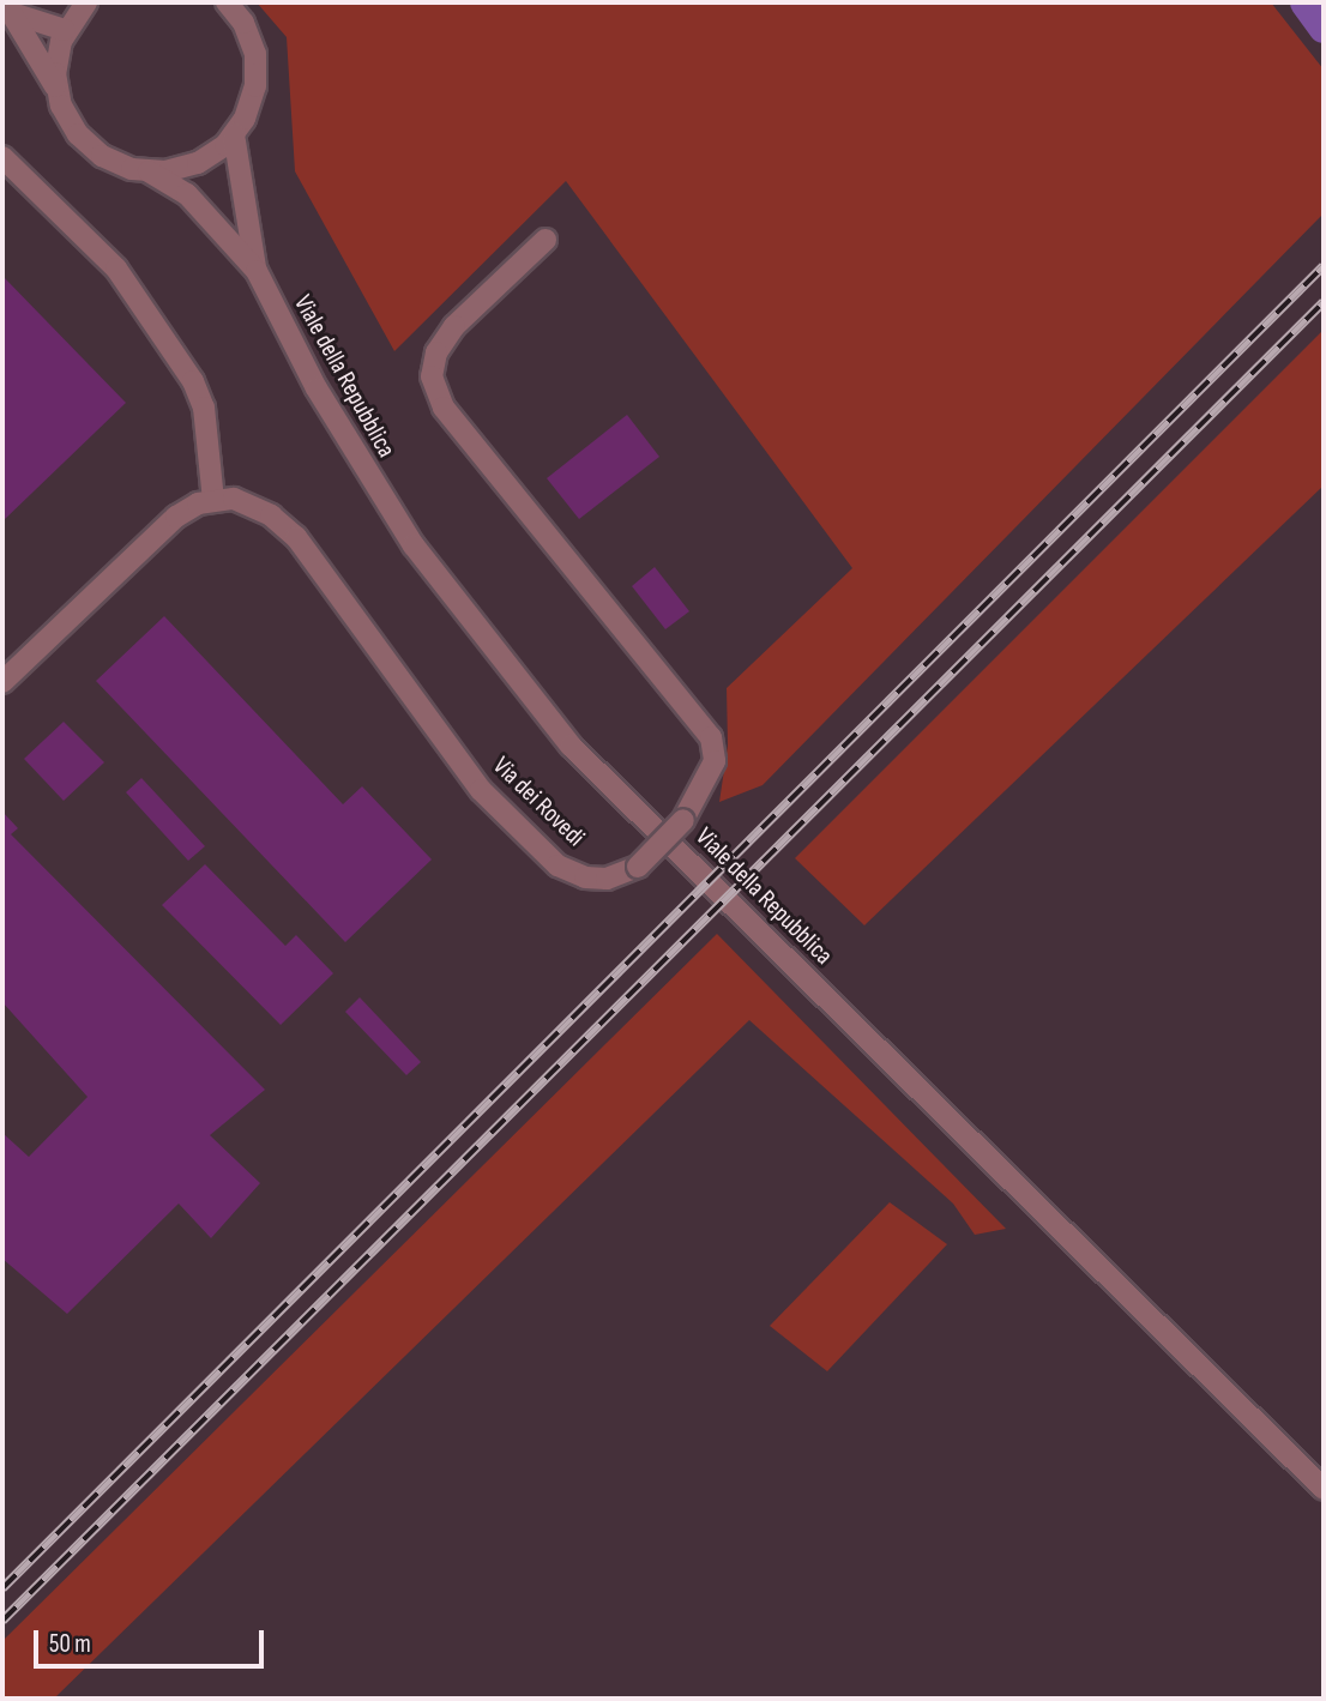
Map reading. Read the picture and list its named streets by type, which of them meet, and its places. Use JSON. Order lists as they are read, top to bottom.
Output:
{
  "streets": {
    "street": ["Viale della Repubblica", "Via dei Rovedi"]
  },
  "scale_bar": "50 m"
}
